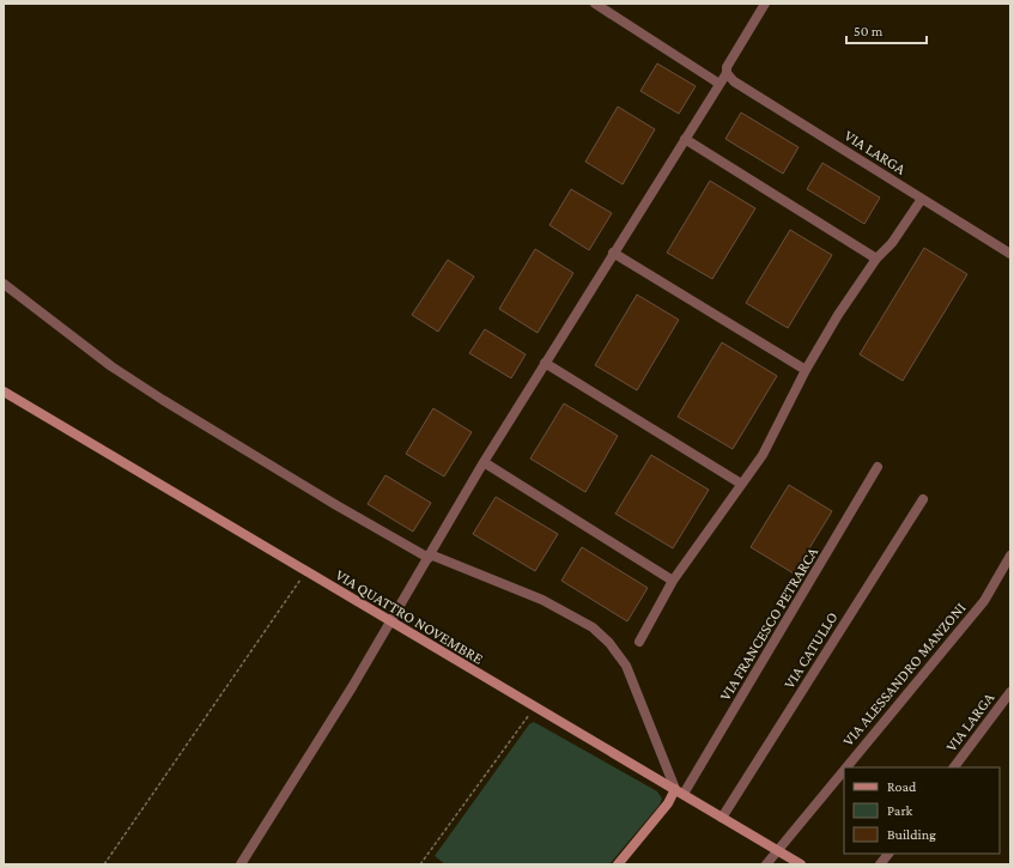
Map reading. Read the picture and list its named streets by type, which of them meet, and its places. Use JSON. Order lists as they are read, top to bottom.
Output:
{
  "streets": {
    "street": [
      "VIA LARGA",
      "VIA QUATTRO NOVEMBRE",
      "VIA FRANCESCO PETRARCA",
      "VIA CATULLO",
      "VIA ALESSANDRO MANZONI"
    ]
  },
  "crossings": [
    ["VIA QUATTRO NOVEMBRE", "VIA FRANCESCO PETRARCA"],
    ["VIA QUATTRO NOVEMBRE", "VIA CATULLO"],
    ["VIA QUATTRO NOVEMBRE", "VIA ALESSANDRO MANZONI"]
  ],
  "legend": ["Road", "Park", "Building"],
  "scale_bar": "50 m"
}
